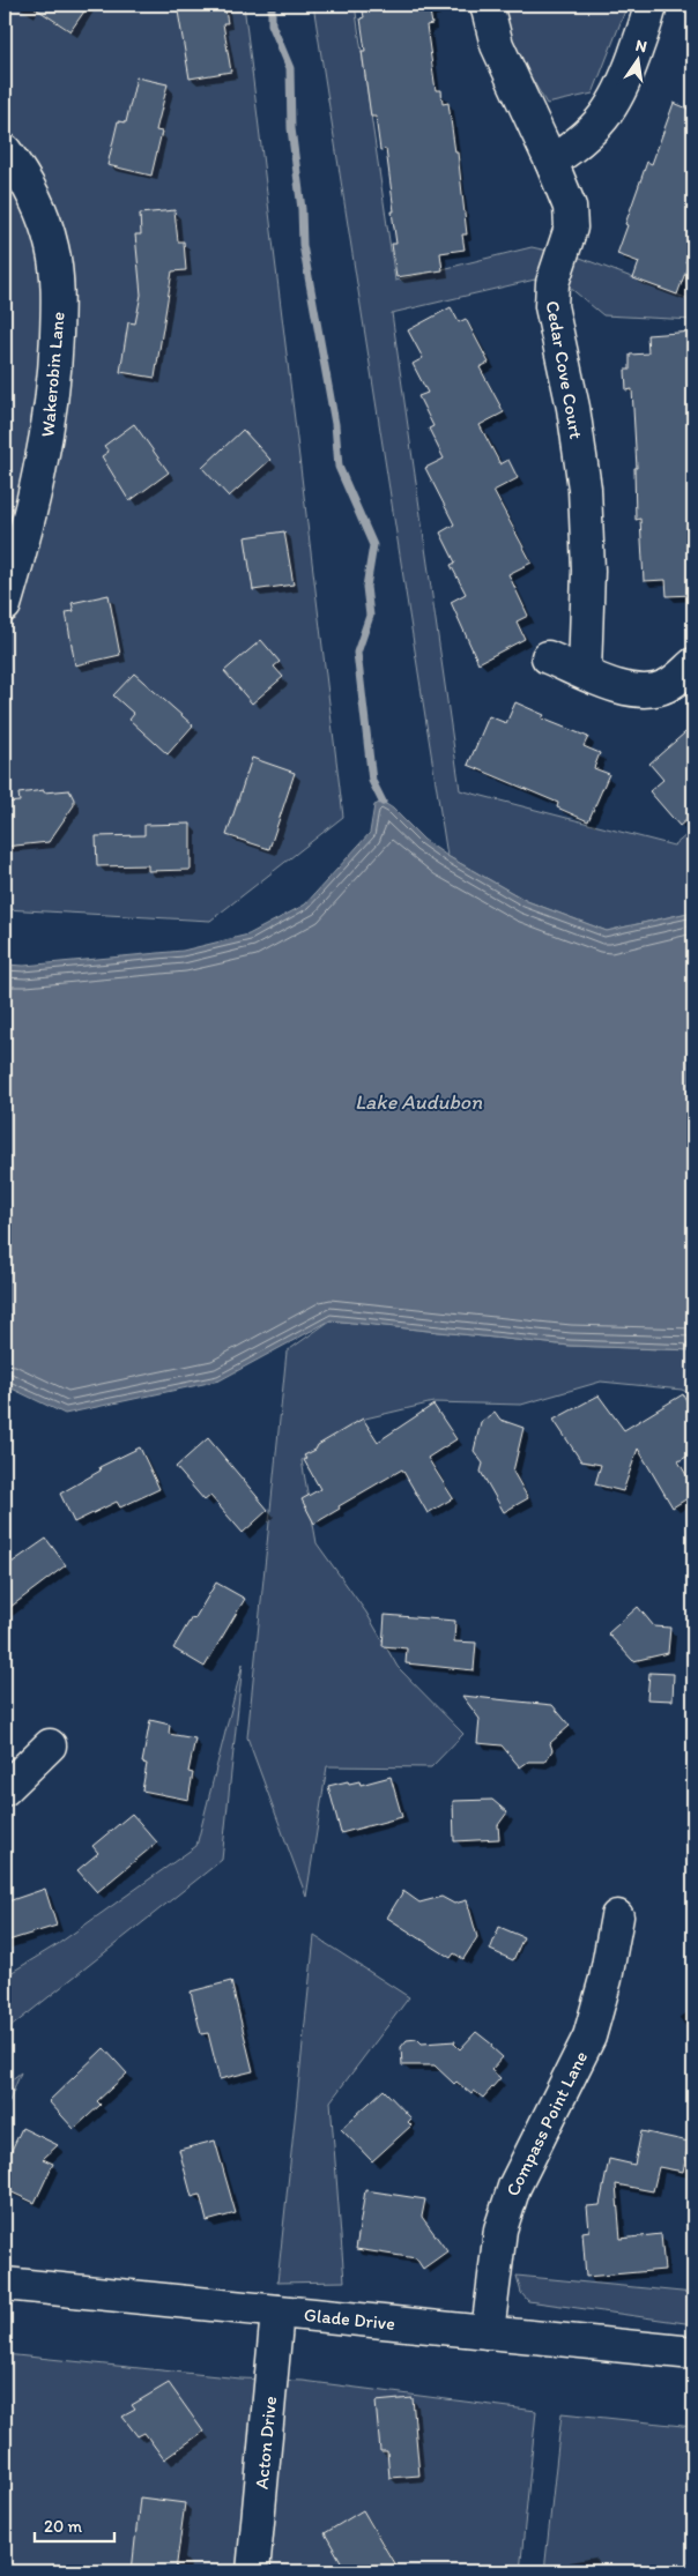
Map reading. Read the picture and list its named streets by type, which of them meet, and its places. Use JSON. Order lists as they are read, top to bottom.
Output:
{
  "streets": {
    "street": [
      "Cedar Cove Court",
      "Wakerobin Lane",
      "Compass Point Lane",
      "Glade Drive",
      "Acton Drive"
    ]
  },
  "crossings": [
    ["Compass Point Lane", "Glade Drive"],
    ["Glade Drive", "Acton Drive"]
  ],
  "water": ["Lake Audubon"],
  "scale_bar": "20 m",
  "north": "top"
}
